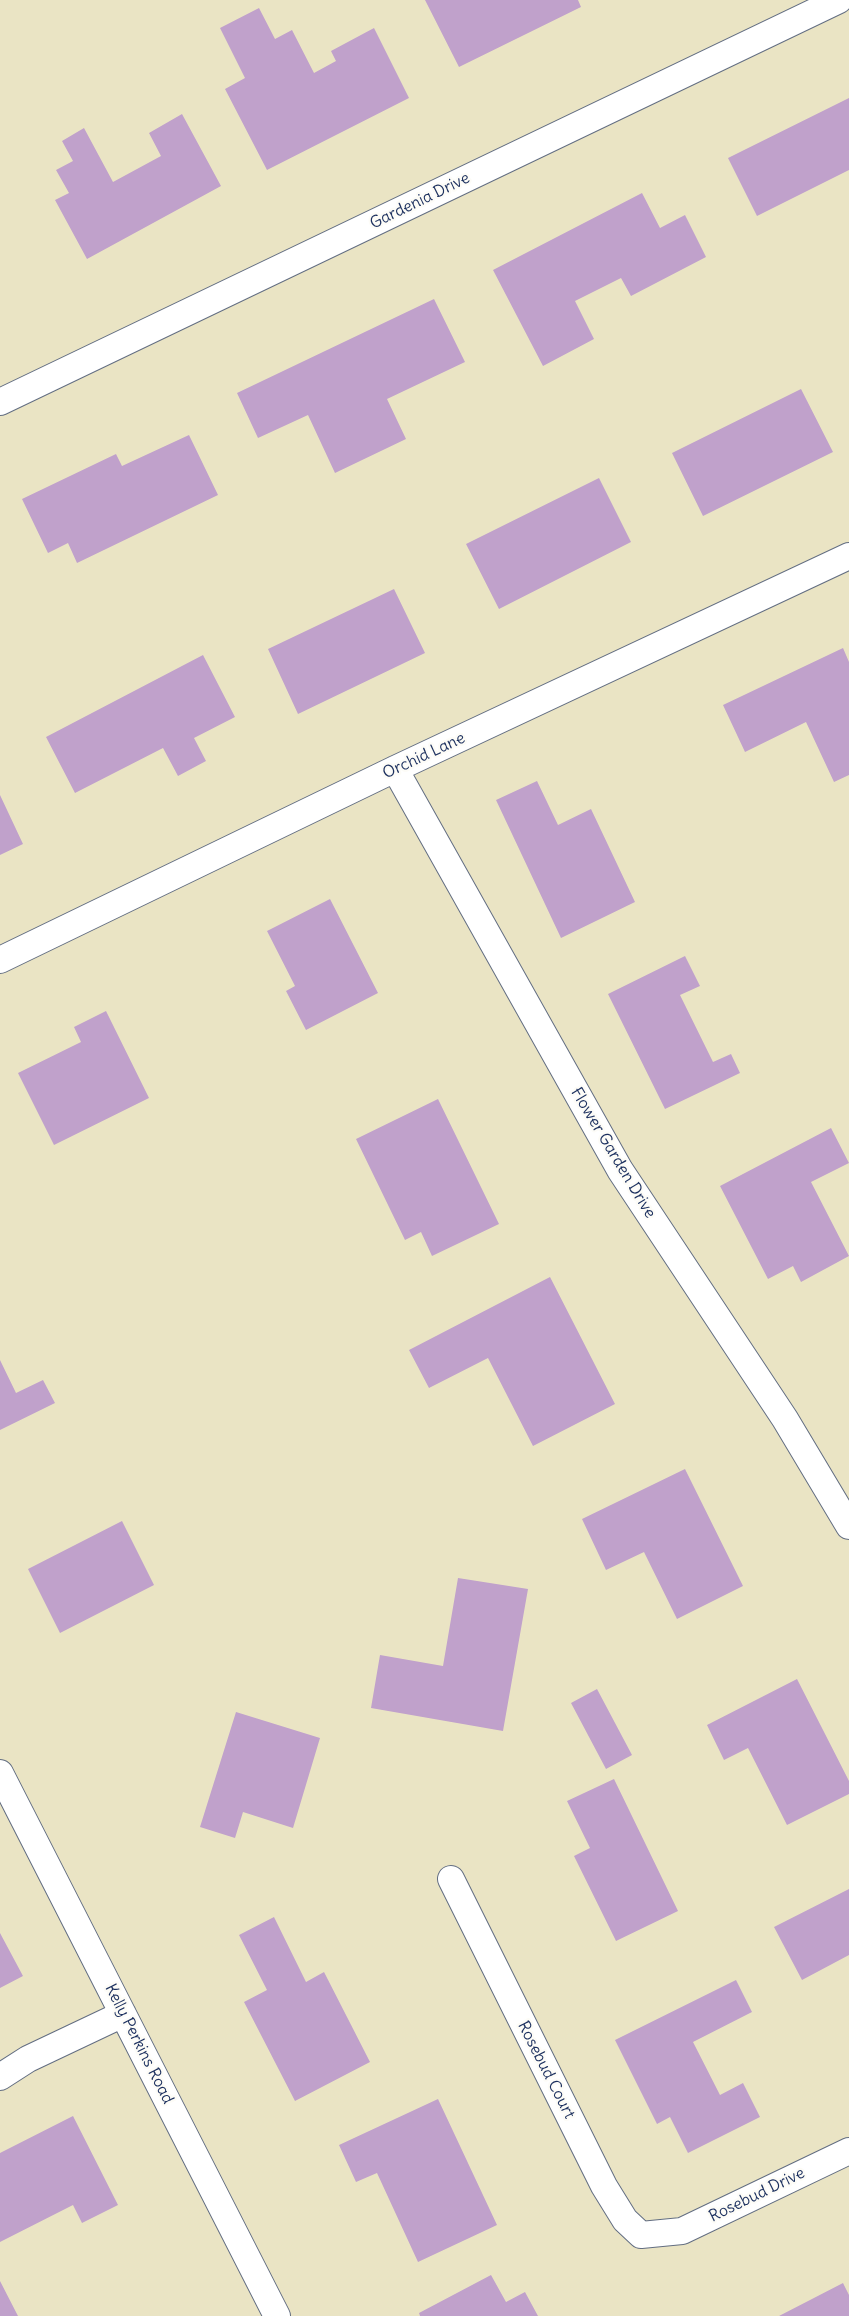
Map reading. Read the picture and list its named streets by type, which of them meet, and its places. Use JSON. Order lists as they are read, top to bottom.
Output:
{
  "streets": {
    "street": [
      "Gardenia Drive",
      "Orchid Lane",
      "Flower Garden Drive",
      "Kelly Perkins Road",
      "Rosebud Court",
      "Rosebud Drive"
    ]
  },
  "crossings": [
    ["Orchid Lane", "Flower Garden Drive"],
    ["Rosebud Court", "Rosebud Drive"]
  ]
}
